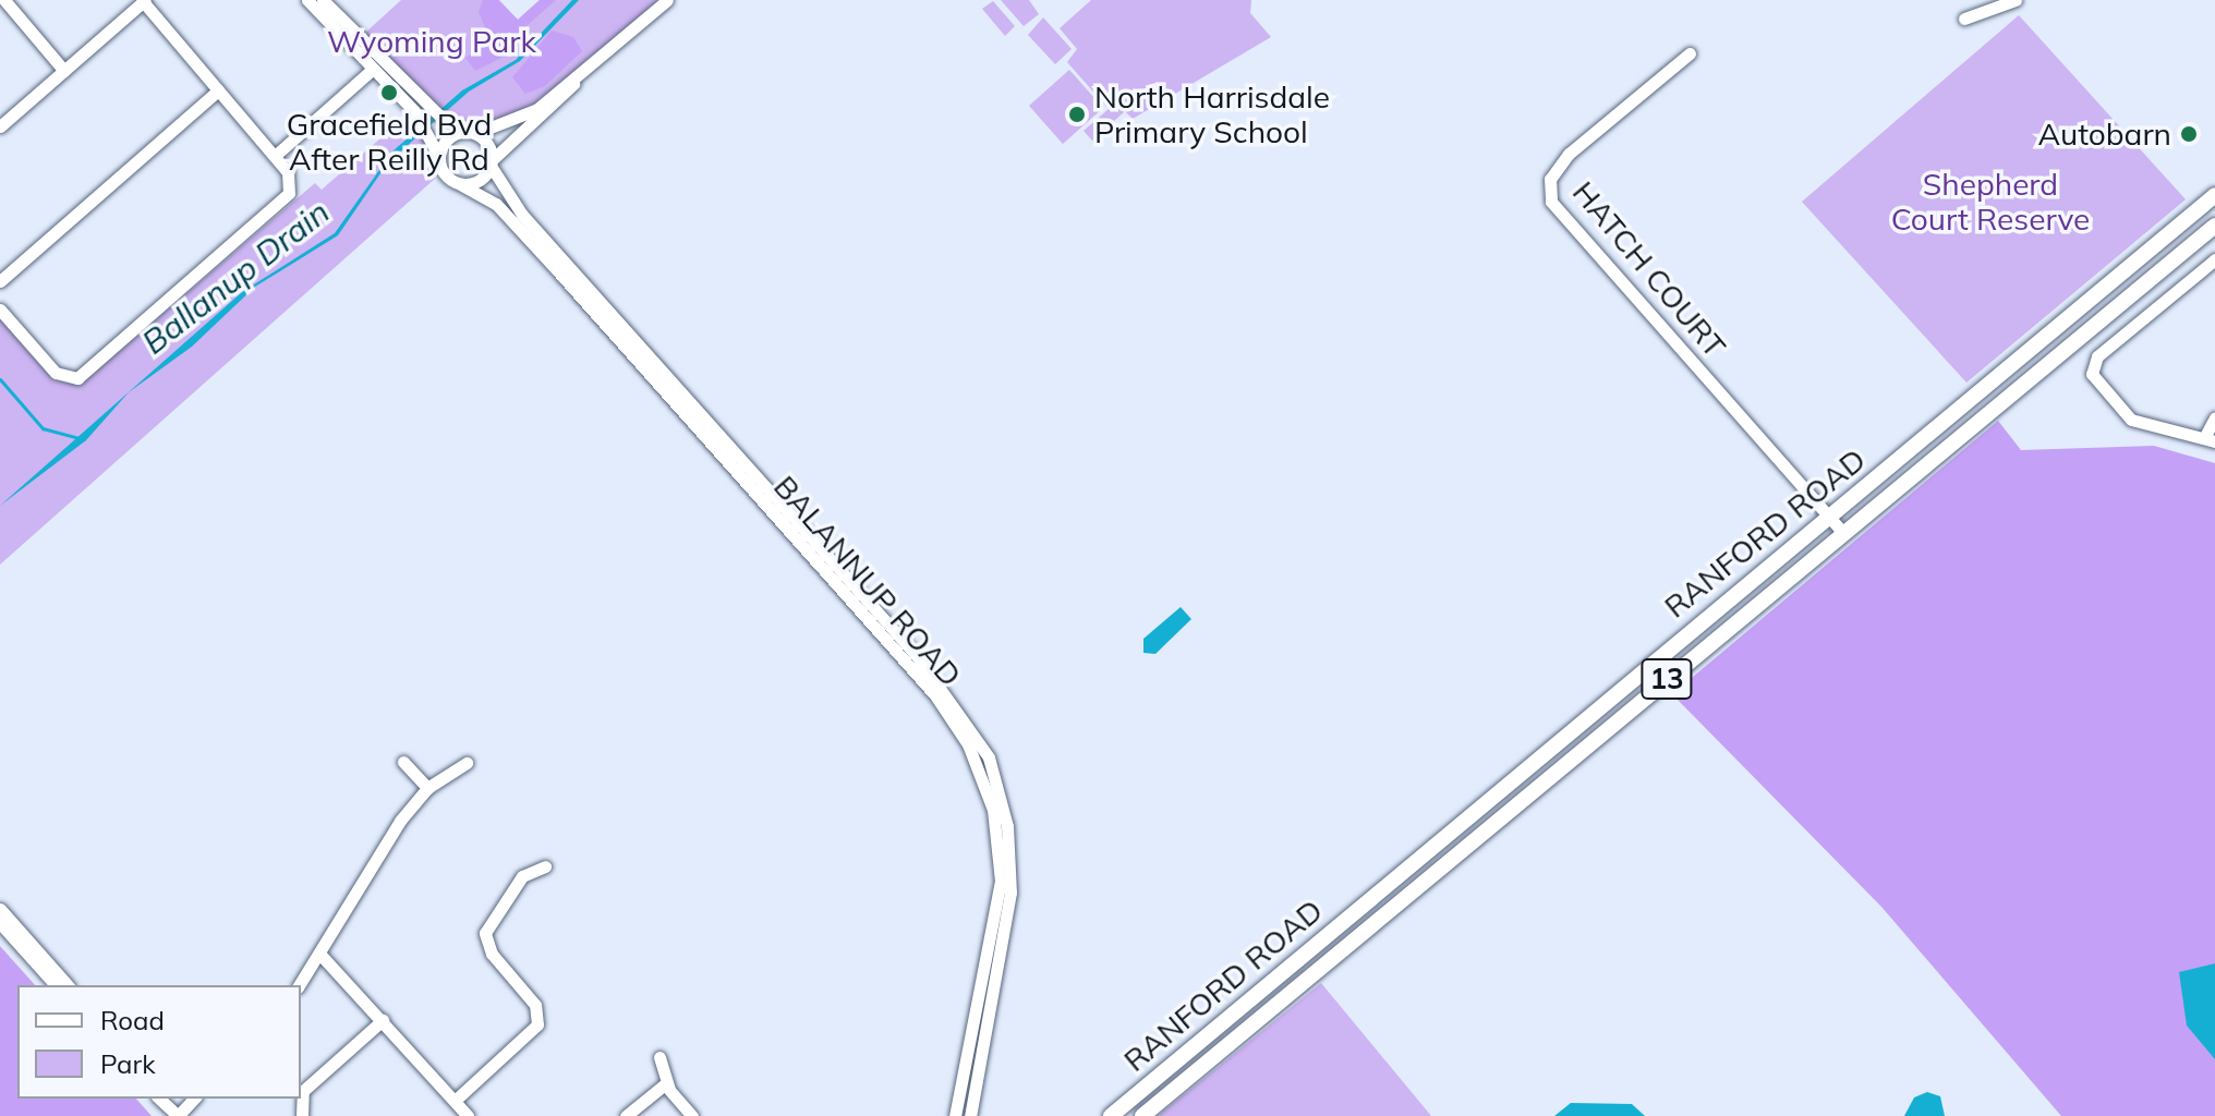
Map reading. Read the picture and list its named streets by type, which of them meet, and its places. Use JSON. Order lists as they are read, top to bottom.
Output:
{
  "streets": {
    "main road": ["RANFORD ROAD", "13"],
    "street": ["HATCH COURT", "BALANNUP ROAD"]
  },
  "crossings": [
    ["HATCH COURT", "RANFORD ROAD"]
  ],
  "water": ["Ballanup Drain"],
  "parks": ["Wyoming Park", "Shepherd Court Reserve"],
  "places": ["Gracefield Bvd After Reilly Rd", "North Harrisdale Primary School", "Autobarn"],
  "legend": ["Road", "Park"]
}
